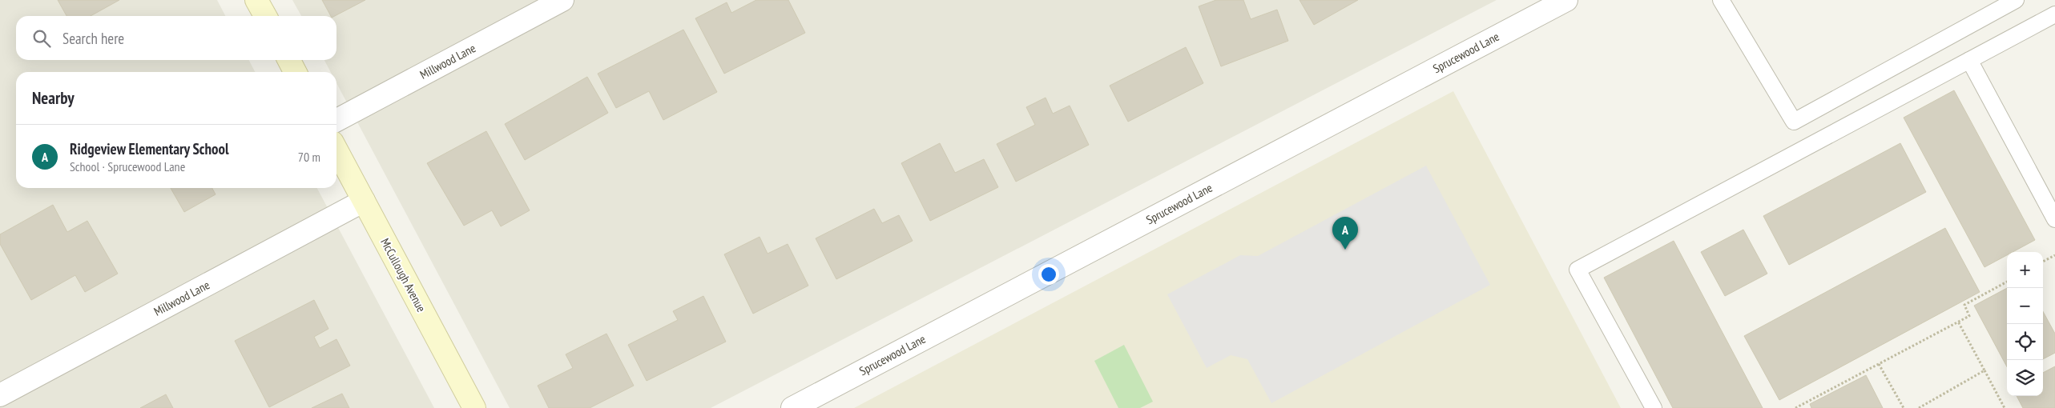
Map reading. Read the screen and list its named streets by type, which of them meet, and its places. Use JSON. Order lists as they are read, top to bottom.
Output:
{
  "streets": {
    "main road": ["McCullough Avenue"],
    "street": ["Sprucewood Lane", "Millwood Lane"]
  },
  "crossings": [
    ["Millwood Lane", "McCullough Avenue"]
  ],
  "page": {
    "search": "Search here",
    "heading": "Nearby",
    "list": [
      {
        "mark": "A",
        "name": "Ridgeview Elementary School",
        "note": "School · Sprucewood Lane",
        "value": "70 m"
      }
    ],
    "pins": "A",
    "map_buttons": ["+", "−"]
  }
}
